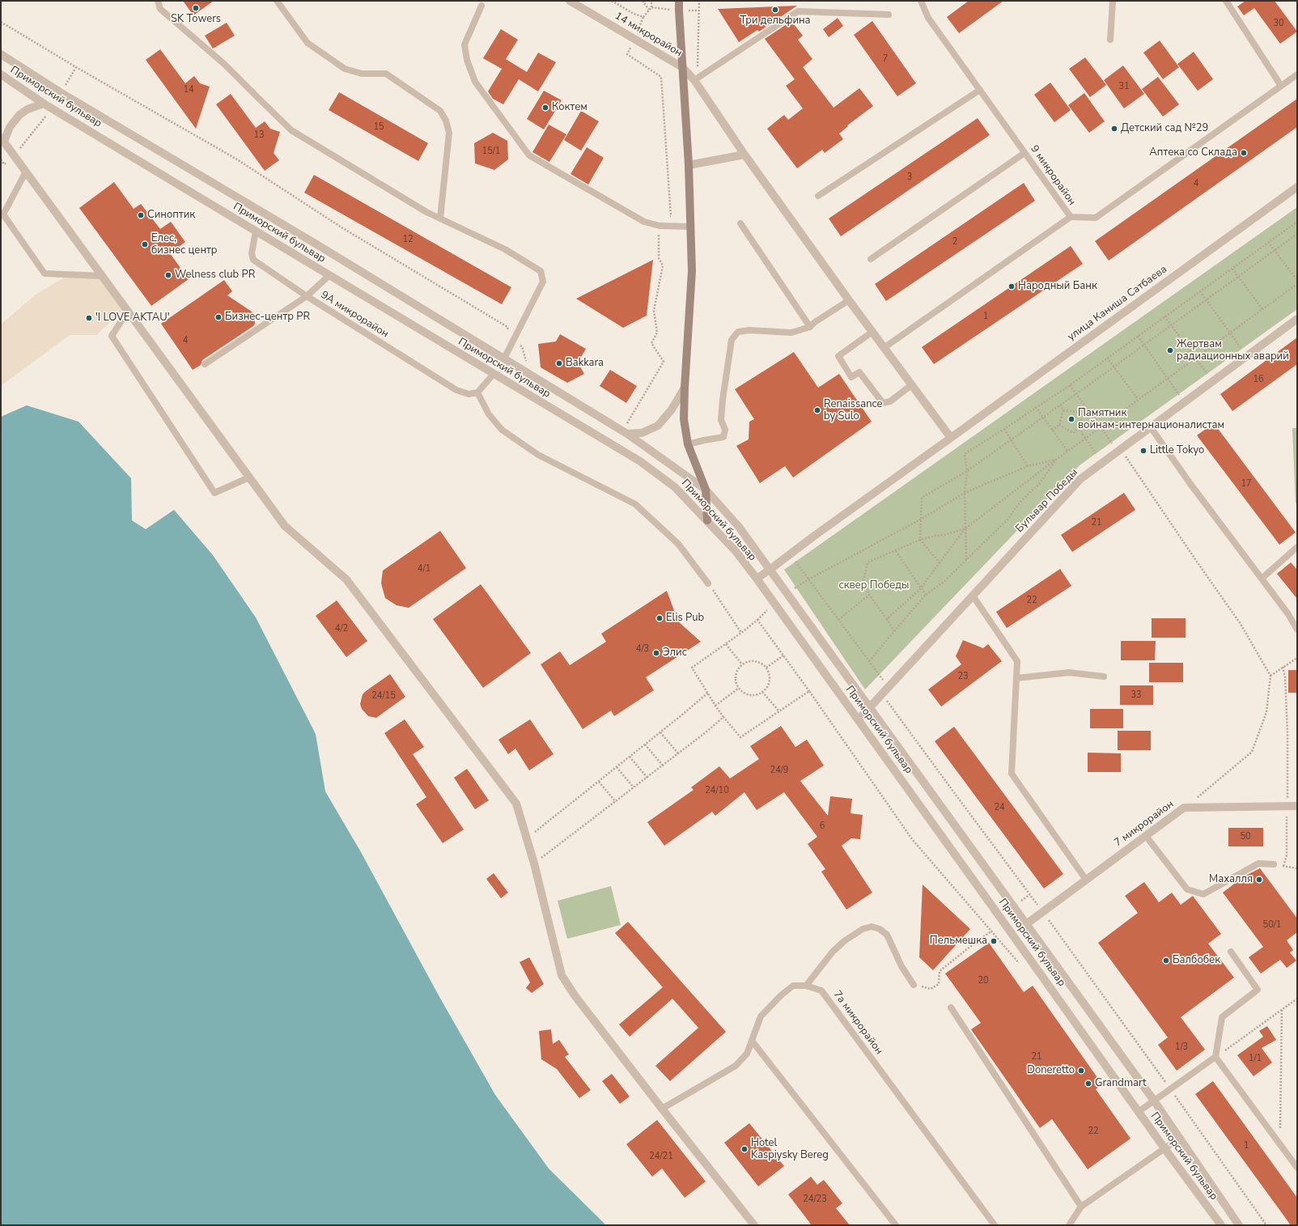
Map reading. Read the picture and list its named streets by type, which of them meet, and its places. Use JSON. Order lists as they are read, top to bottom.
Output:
{
  "streets": {
    "street": [
      "14 микрорайон",
      "Приморский бульвар",
      "улица Каниша Сатбаева",
      "Бульвар Победы",
      "7 микрорайон"
    ],
    "lane": ["9 микрорайон", "9А микрорайон", "7а микрорайон"]
  },
  "crossings": [
    ["14 микрорайон", "улица Каниша Сатбаева"],
    ["Приморский бульвар", "улица Каниша Сатбаева"],
    ["Приморский бульвар", "Бульвар Победы"],
    ["Приморский бульвар", "7 микрорайон"]
  ],
  "parks": ["сквер Победы"],
  "places": [
    "SK Towers",
    "Три дельфина",
    "Коктем",
    "Детский сад №29",
    "Аптека со Склада",
    "Синоптик",
    "Елес, бизнес центр",
    "Welness club PR",
    "Народный Банк",
    "Бизнес-центр PR",
    "'I LOVE AKTAU'",
    "Жертвам радиационных аварий",
    "Bakkara",
    "Renaissance by Sulo",
    "Памятник войнам-интернационалистам",
    "Little Tokyo",
    "Elis Pub",
    "Элис",
    "Махалля",
    "Пельмешка",
    "Балбобек",
    "Doneretto",
    "Grandmart",
    "Hotel Kaspiysky Bereg"
  ],
  "house_numbers": [
    "30",
    "7",
    "31",
    "14",
    "15",
    "13",
    "15/1",
    "3",
    "4",
    "12",
    "2",
    "1",
    "4",
    "16",
    "17",
    "21",
    "4/1",
    "22",
    "4/2",
    "4/3",
    "23",
    "33",
    "24/15",
    "24/9",
    "24/10",
    "24",
    "6",
    "50",
    "50/1",
    "20",
    "1/3",
    "21",
    "1/1",
    "22",
    "1",
    "24/21",
    "24/23"
  ]
}
